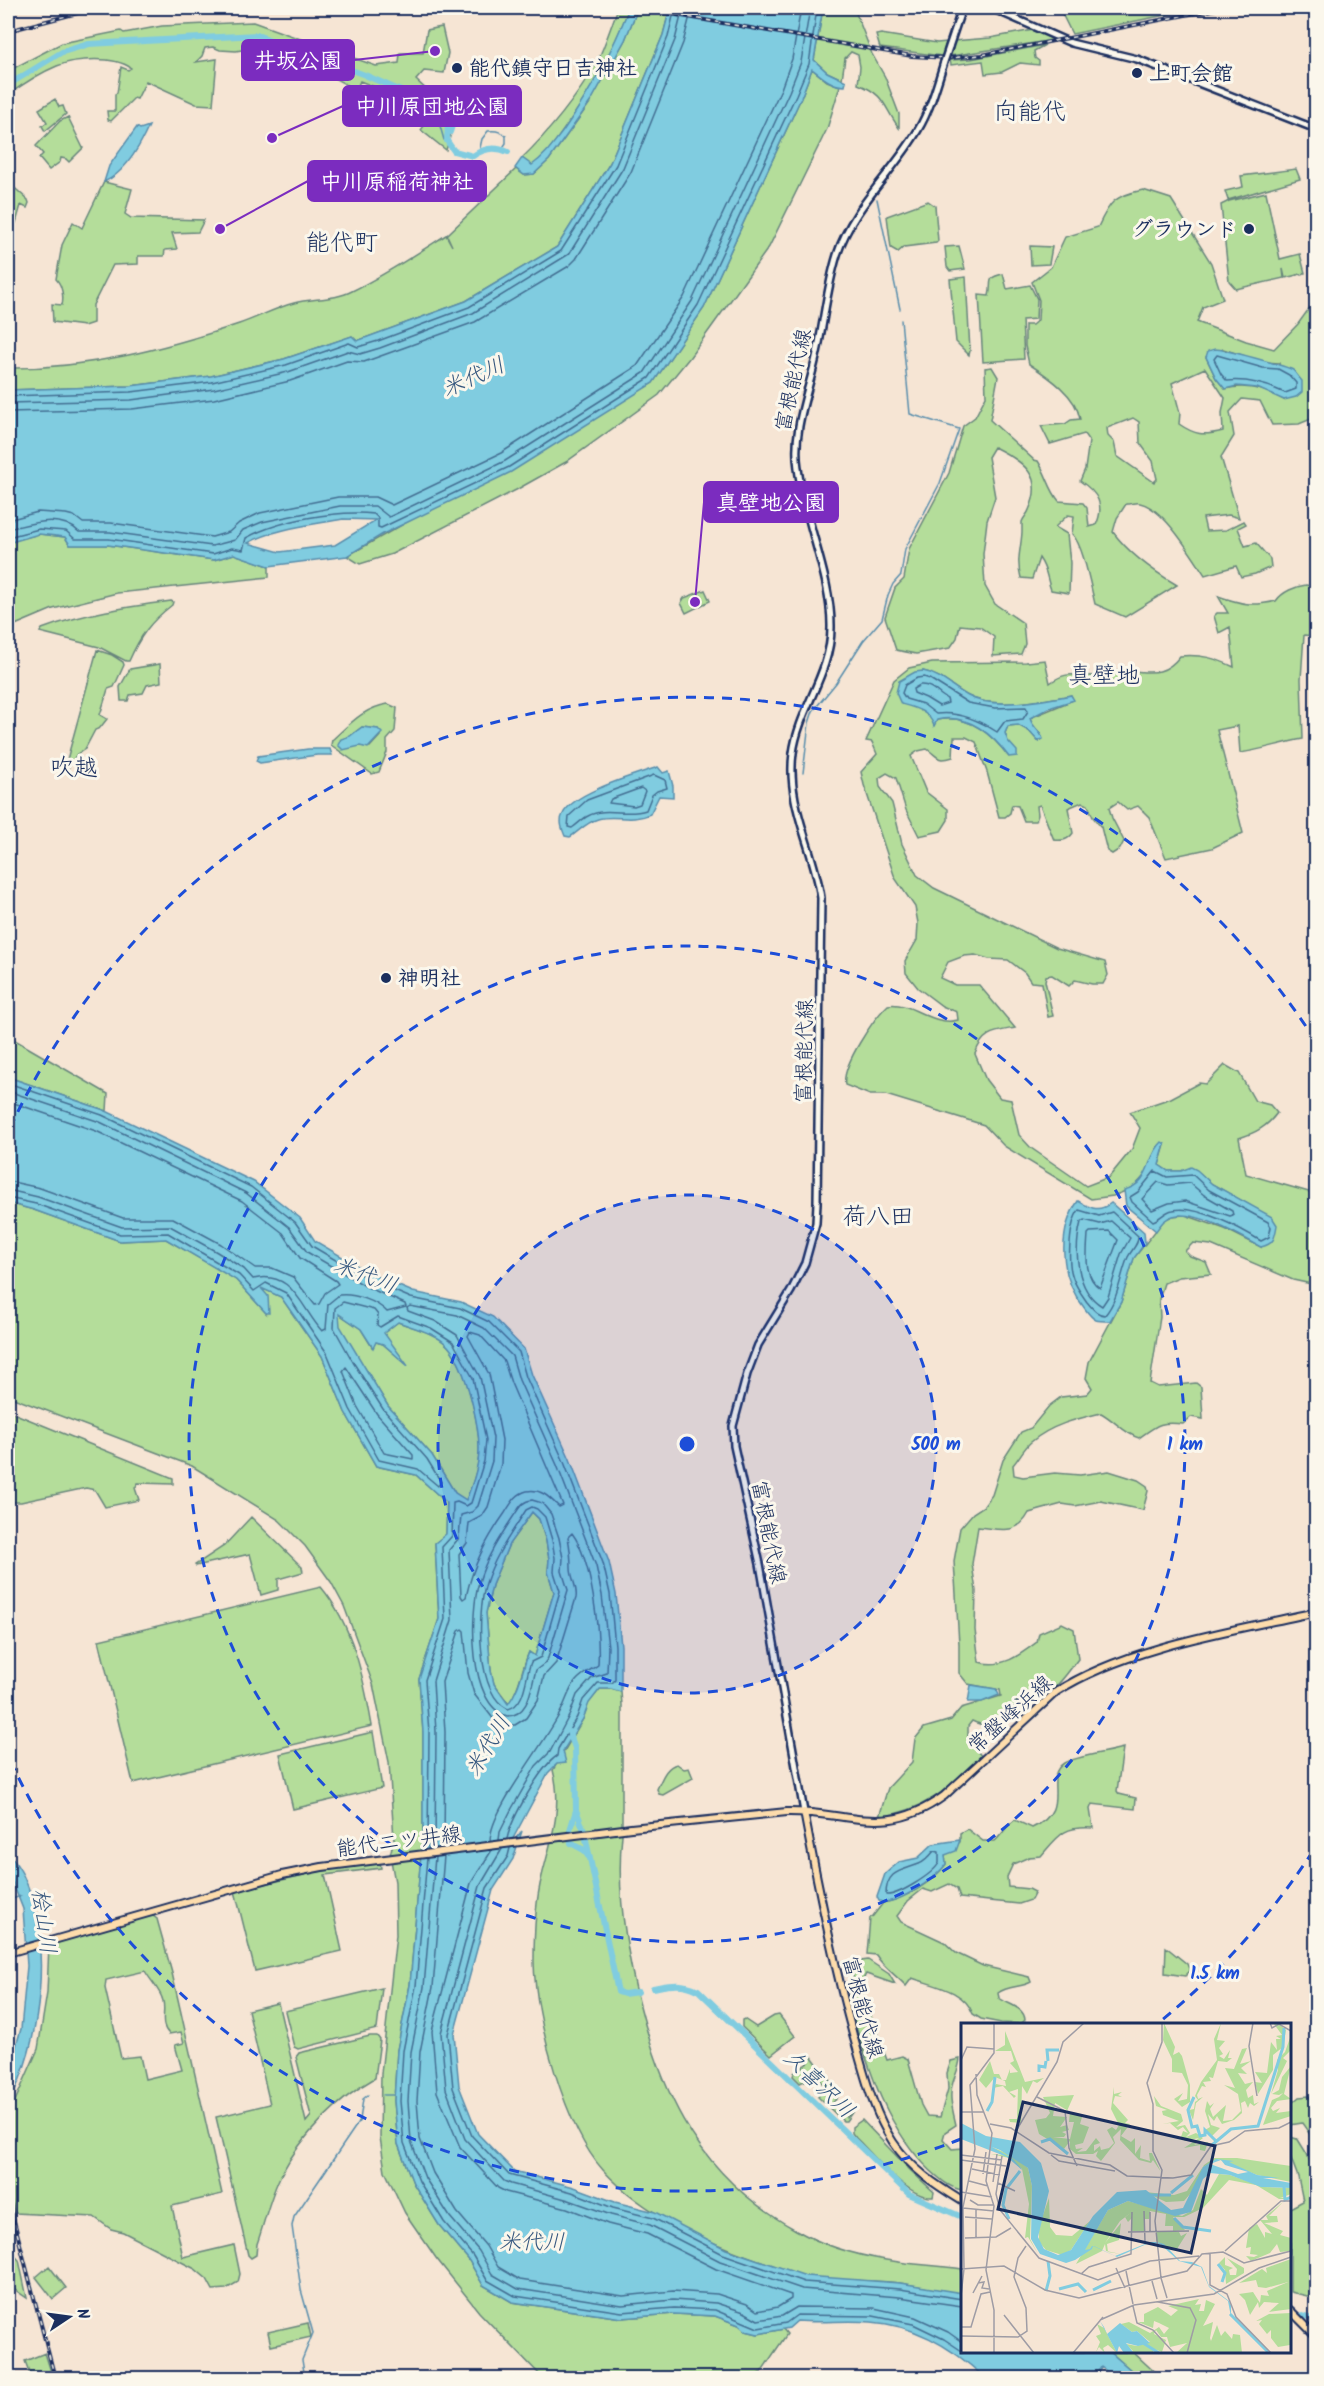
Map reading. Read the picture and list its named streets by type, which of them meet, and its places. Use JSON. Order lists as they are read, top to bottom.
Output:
{
  "streets": {
    "main road": ["富根能代線", "常盤峰浜線", "能代二ツ井線"]
  },
  "crossings": [
    ["富根能代線", "常盤峰浜線"],
    ["富根能代線", "能代二ツ井線"],
    ["常盤峰浜線", "能代二ツ井線"]
  ],
  "districts": [
    "向能代",
    "能代町",
    "真壁地",
    "吹越",
    "荷八田"
  ],
  "water": ["米代川", "桧山川", "久喜沢川"],
  "places": [
    "井坂公園",
    "能代鎮守日吉神社",
    "上町会館",
    "中川原団地公園",
    "中川原稲荷神社",
    "グラウンド",
    "真壁地公園",
    "神明社"
  ],
  "north": "right",
  "rings": ["500 m", "1 km", "1.5 km"]
}
